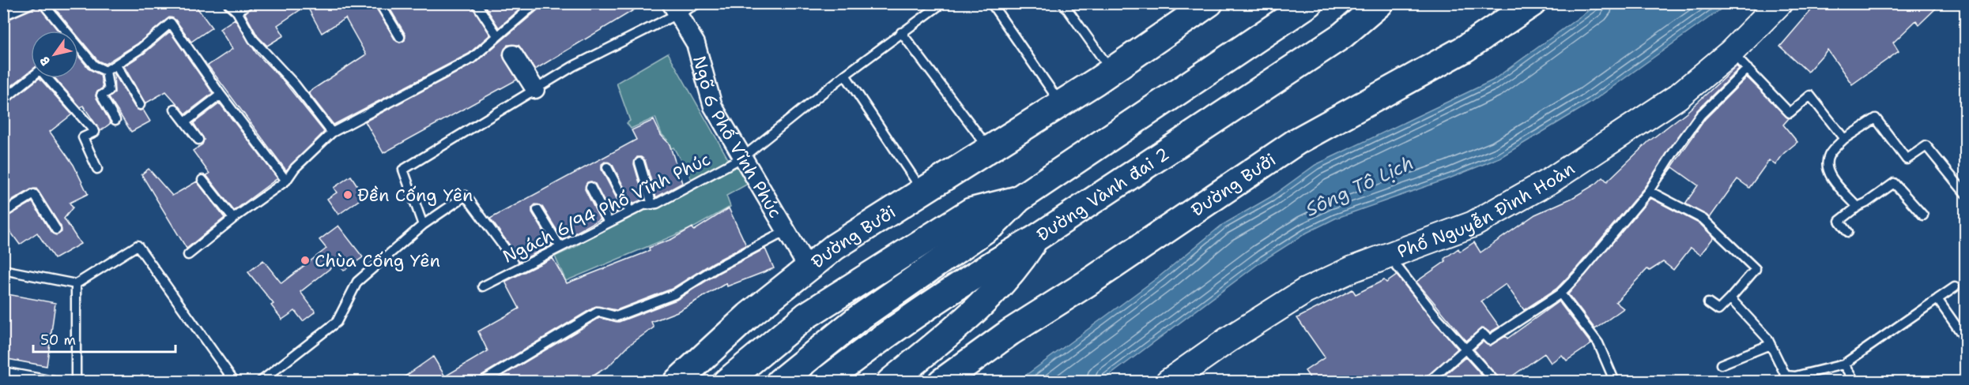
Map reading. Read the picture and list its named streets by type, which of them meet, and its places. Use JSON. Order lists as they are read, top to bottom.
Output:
{
  "streets": {
    "main road": ["Đường Bưởi", "Đường Vành đai 2", "Phố Nguyễn Đình Hoàn"],
    "street": ["Ngõ 6 Phố Vĩnh Phúc"],
    "lane": ["Ngách 6/94 Phố Vĩnh Phúc"]
  },
  "crossings": [
    ["Ngõ 6 Phố Vĩnh Phúc", "Đường Bưởi"],
    ["Ngõ 6 Phố Vĩnh Phúc", "Ngách 6/94 Phố Vĩnh Phúc"]
  ],
  "water": ["Sông Tô Lịch"],
  "places": ["Đền Cống Yên", "Chùa Cống Yên"],
  "scale_bar": "50 m",
  "north": "bottom left"
}
